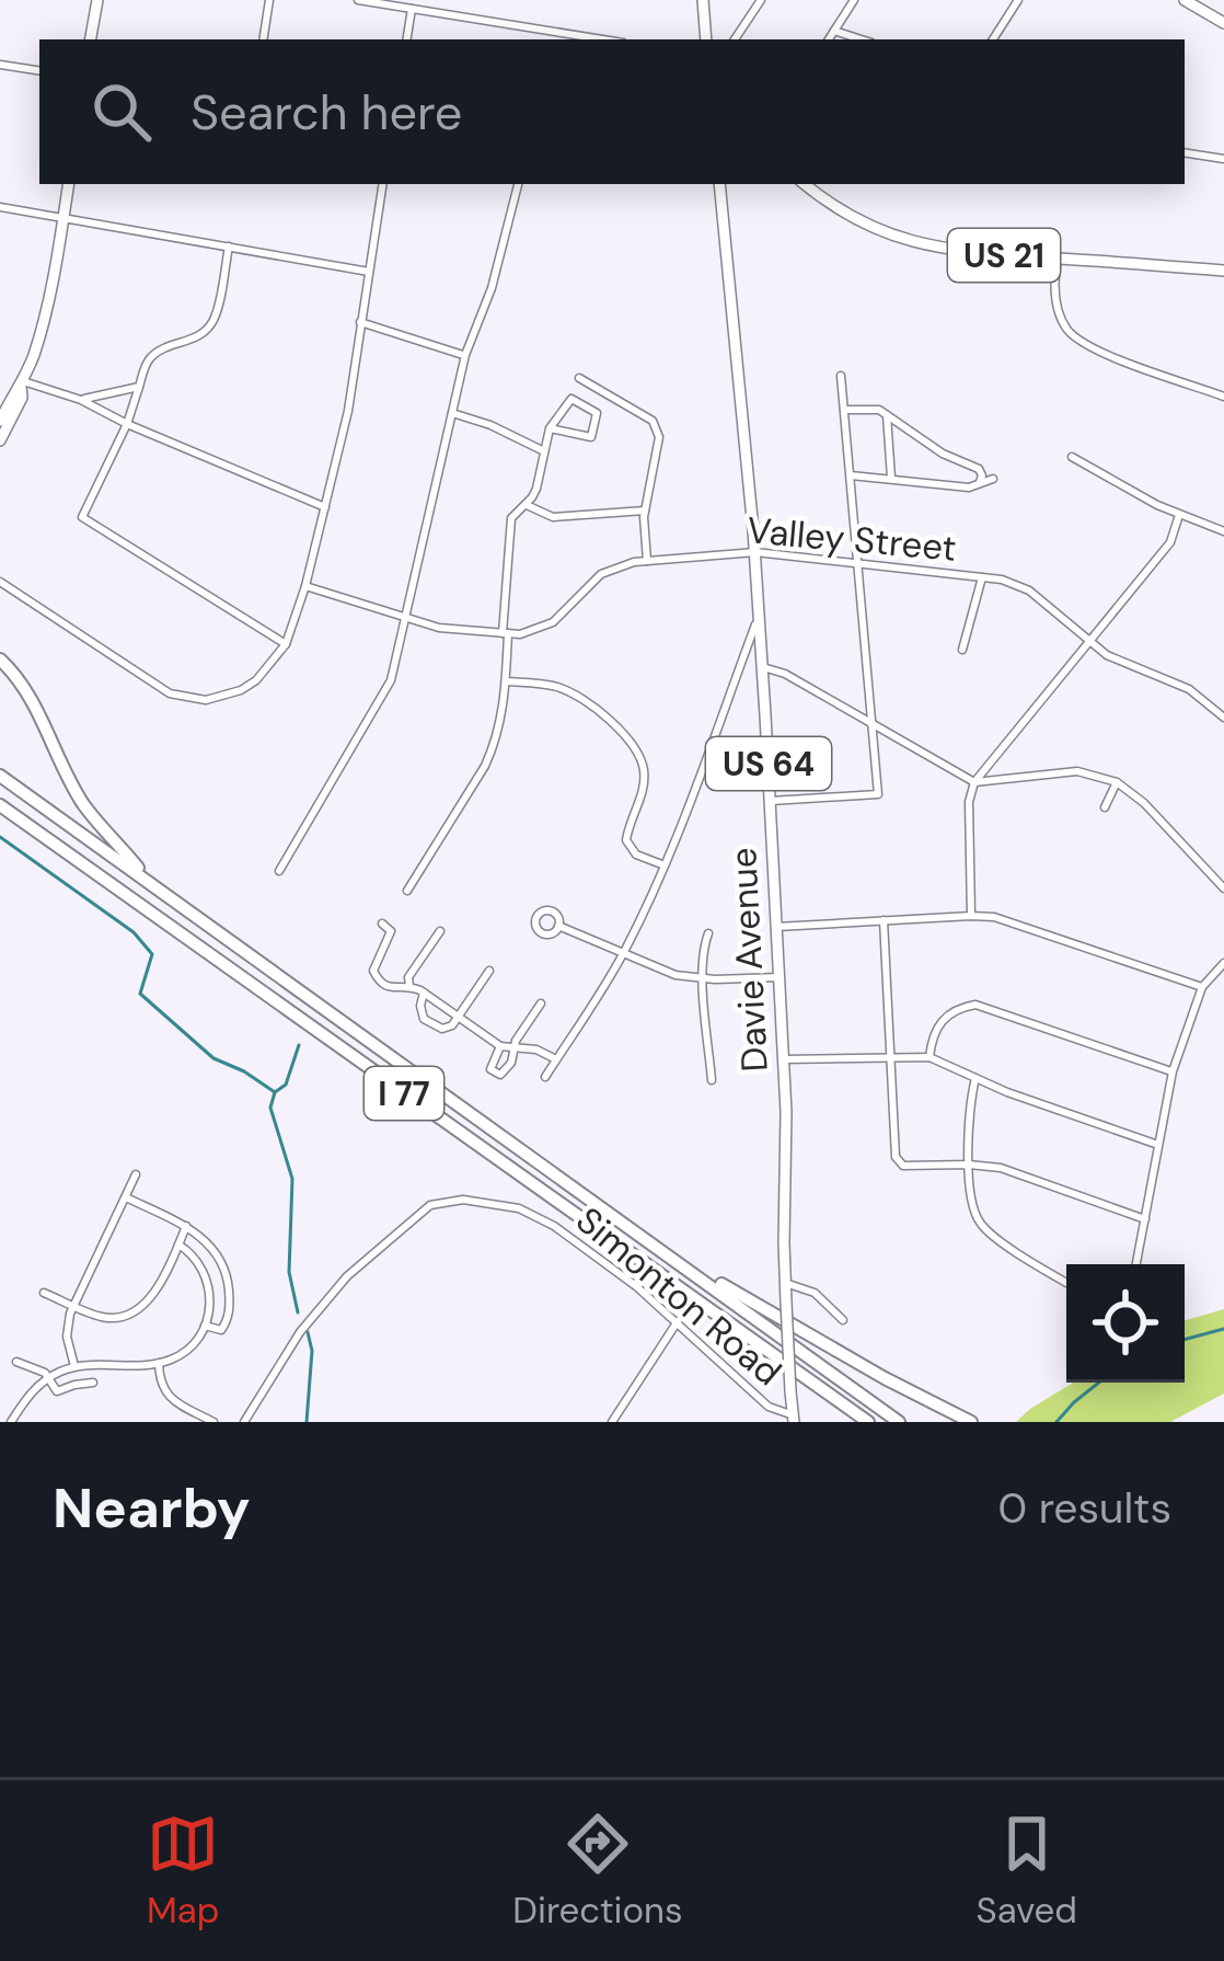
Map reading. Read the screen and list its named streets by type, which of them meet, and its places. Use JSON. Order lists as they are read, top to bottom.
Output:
{
  "streets": {
    "highway": ["I 77"],
    "main road": ["US 21", "US 64", "Davie Avenue"],
    "street": ["Valley Street", "Simonton Road"]
  },
  "crossings": [
    ["Valley Street", "Davie Avenue"],
    ["Davie Avenue", "Simonton Road"]
  ],
  "page": {
    "search": "Search here",
    "heading": ["Nearby", "0 results"],
    "nav": ["Map", "Directions", "Saved"]
  }
}
